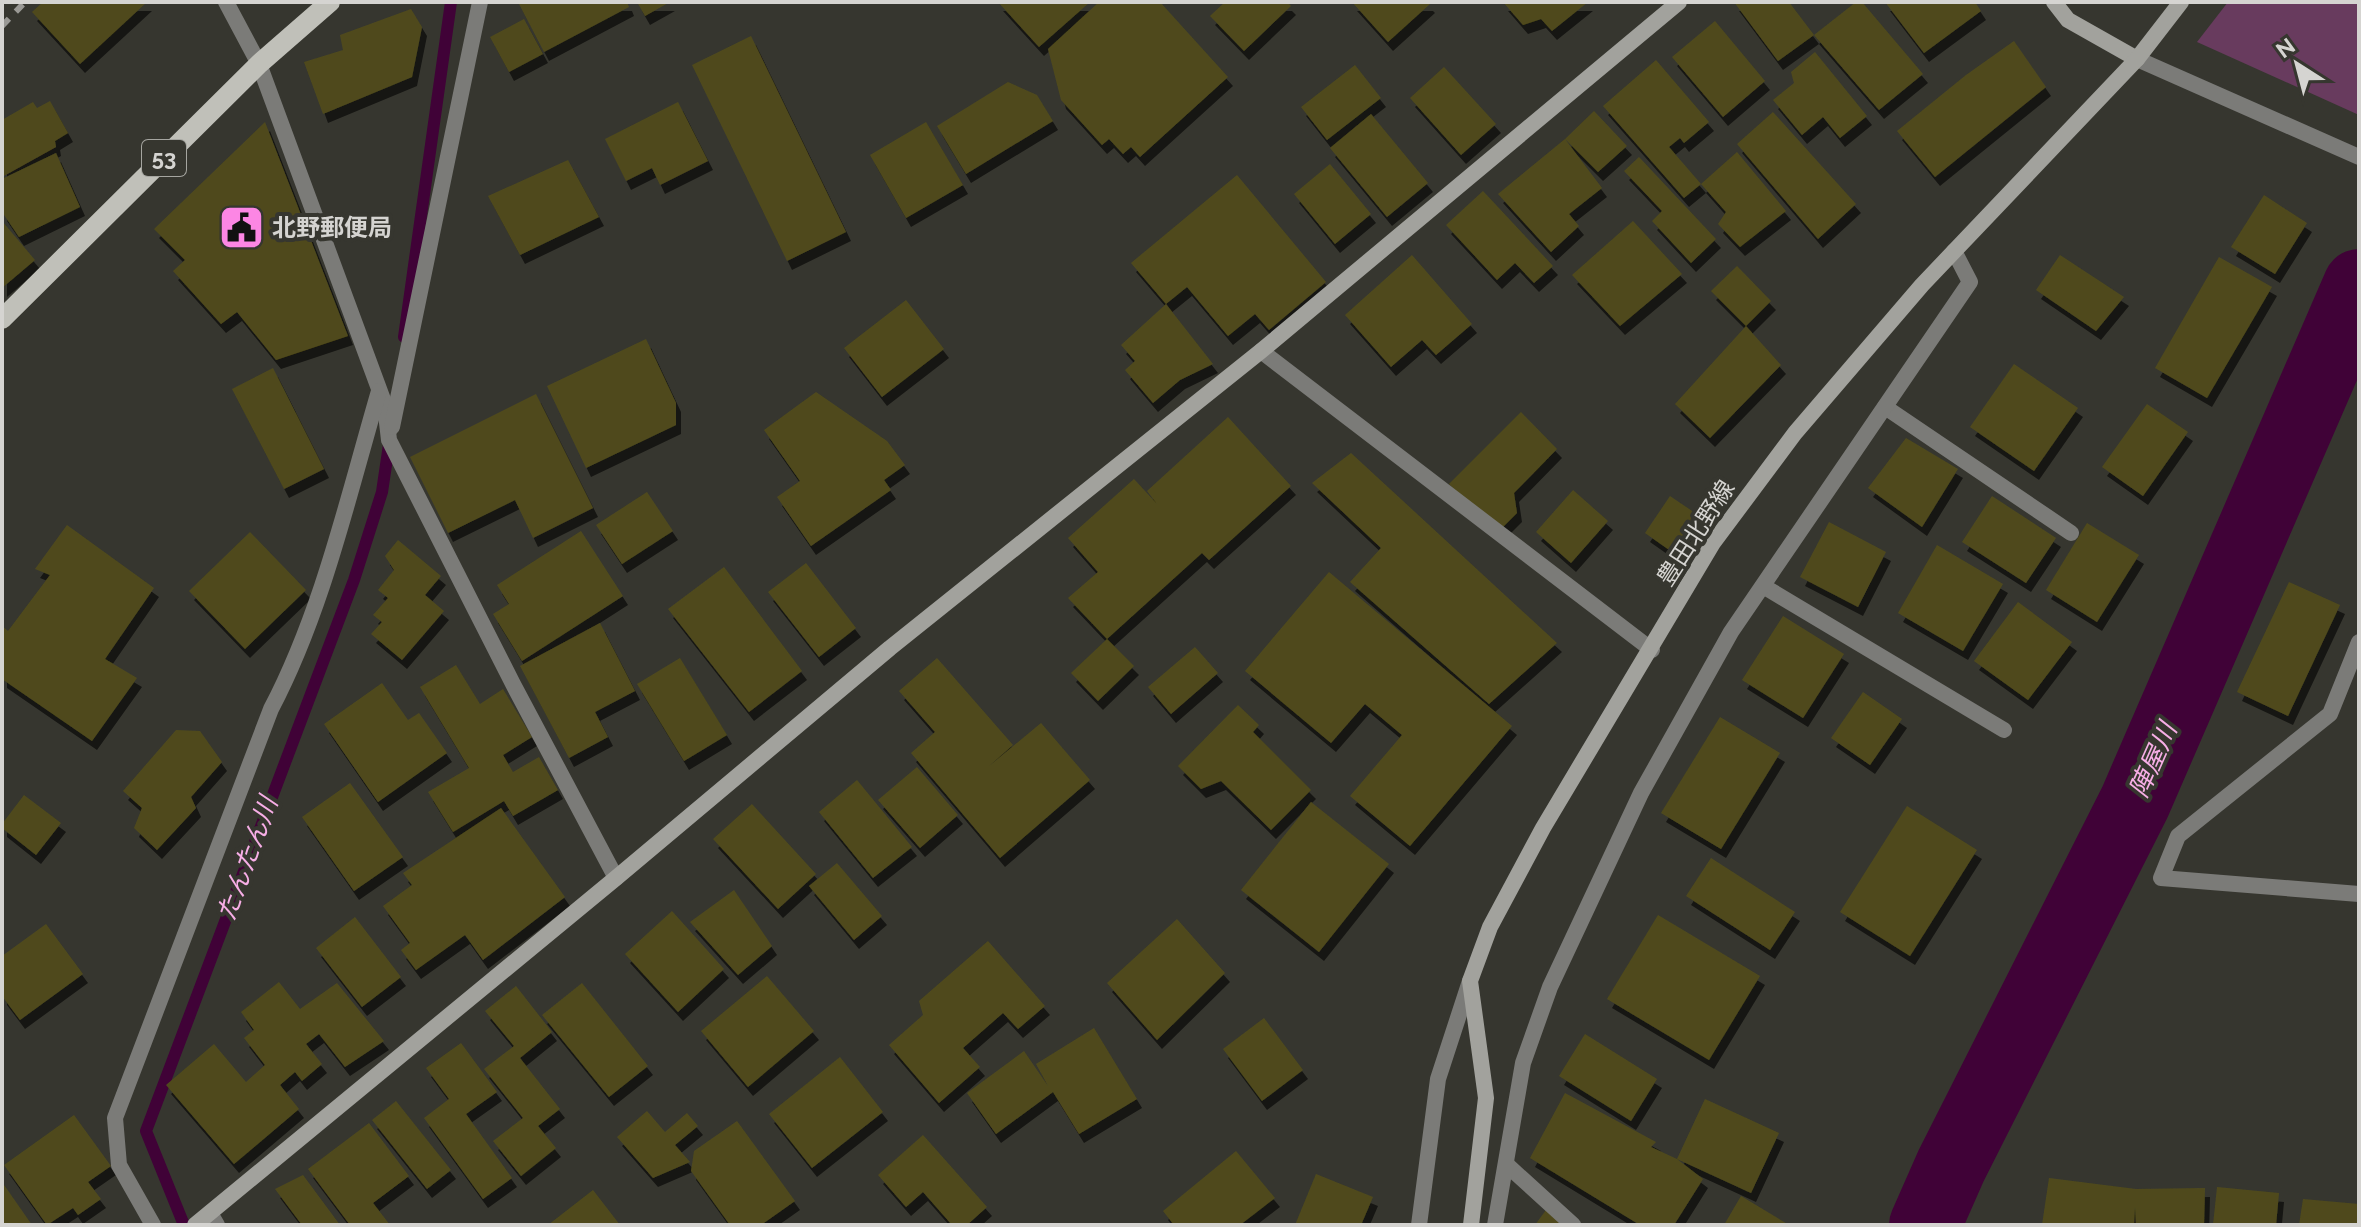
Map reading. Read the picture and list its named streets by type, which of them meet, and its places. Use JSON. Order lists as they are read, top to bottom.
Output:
{
  "streets": {
    "main road": ["53"],
    "street": ["豊田北野線"]
  },
  "water": ["陣屋川", "たんたん川"],
  "places": {
    "public building": ["北野郵便局"]
  },
  "north": "top left"
}
